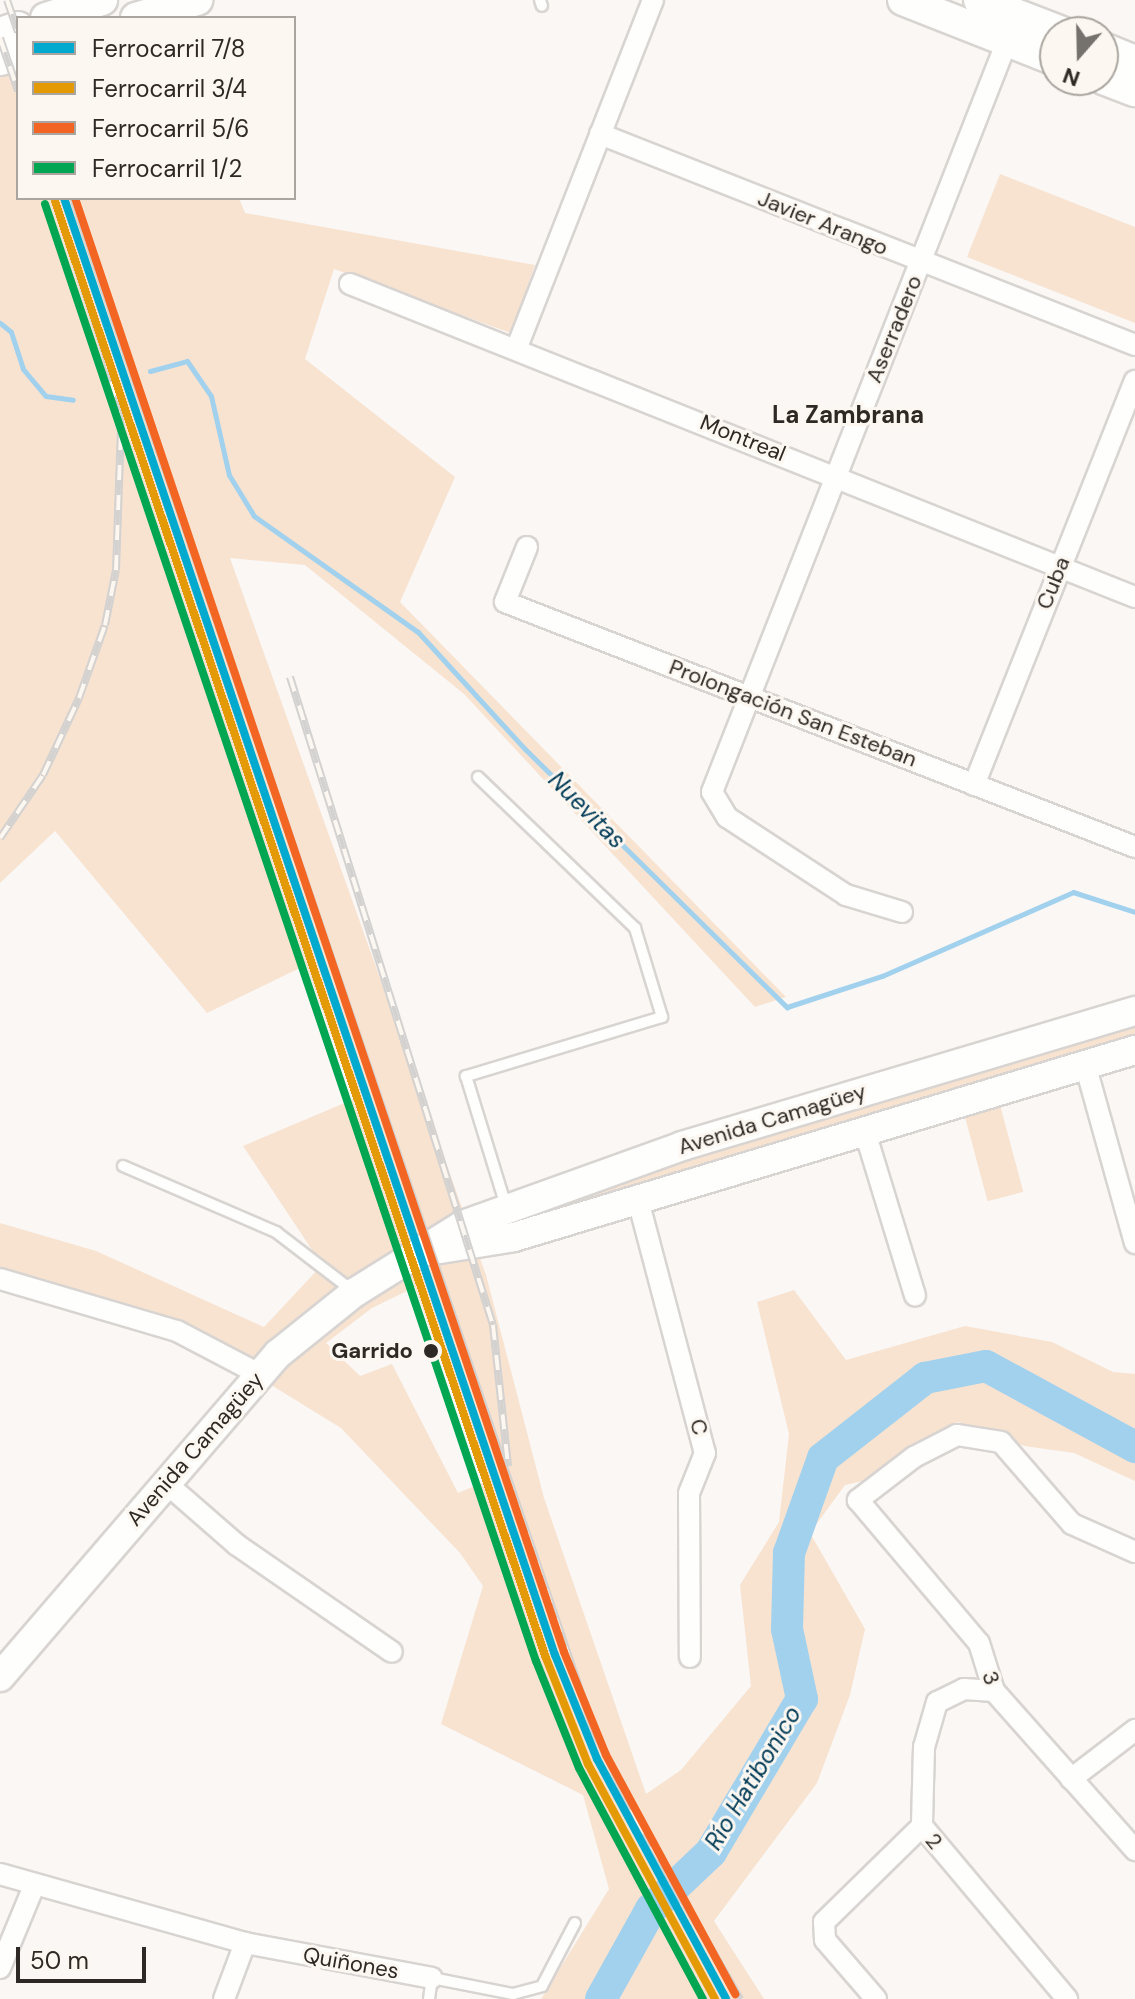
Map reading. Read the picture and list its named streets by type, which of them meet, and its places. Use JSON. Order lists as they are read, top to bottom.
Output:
{
  "streets": {
    "main road": ["Avenida Camagüey"],
    "street": [
      "Javier Arango",
      "Aserradero",
      "Montreal",
      "Cuba",
      "Prolongación San Esteban",
      "C",
      "3",
      "2",
      "Quiñones"
    ]
  },
  "crossings": [
    ["Javier Arango", "Aserradero"],
    ["Aserradero", "Montreal"],
    ["Aserradero", "Prolongación San Esteban"],
    ["Montreal", "Cuba"],
    ["Cuba", "Prolongación San Esteban"],
    ["Avenida Camagüey", "C"],
    ["3", "2"]
  ],
  "districts": ["La Zambrana"],
  "water": ["Nuevitas", "Río Hatibonico"],
  "places": ["Garrido"],
  "lines": [
    "rail line 7/8",
    "rail line 5/6",
    "rail line 3/4",
    "rail line 1/2"
  ],
  "legend": [
    "Ferrocarril 7/8",
    "Ferrocarril 3/4",
    "Ferrocarril 5/6",
    "Ferrocarril 1/2"
  ],
  "scale_bar": "50 m",
  "north": "bottom"
}
